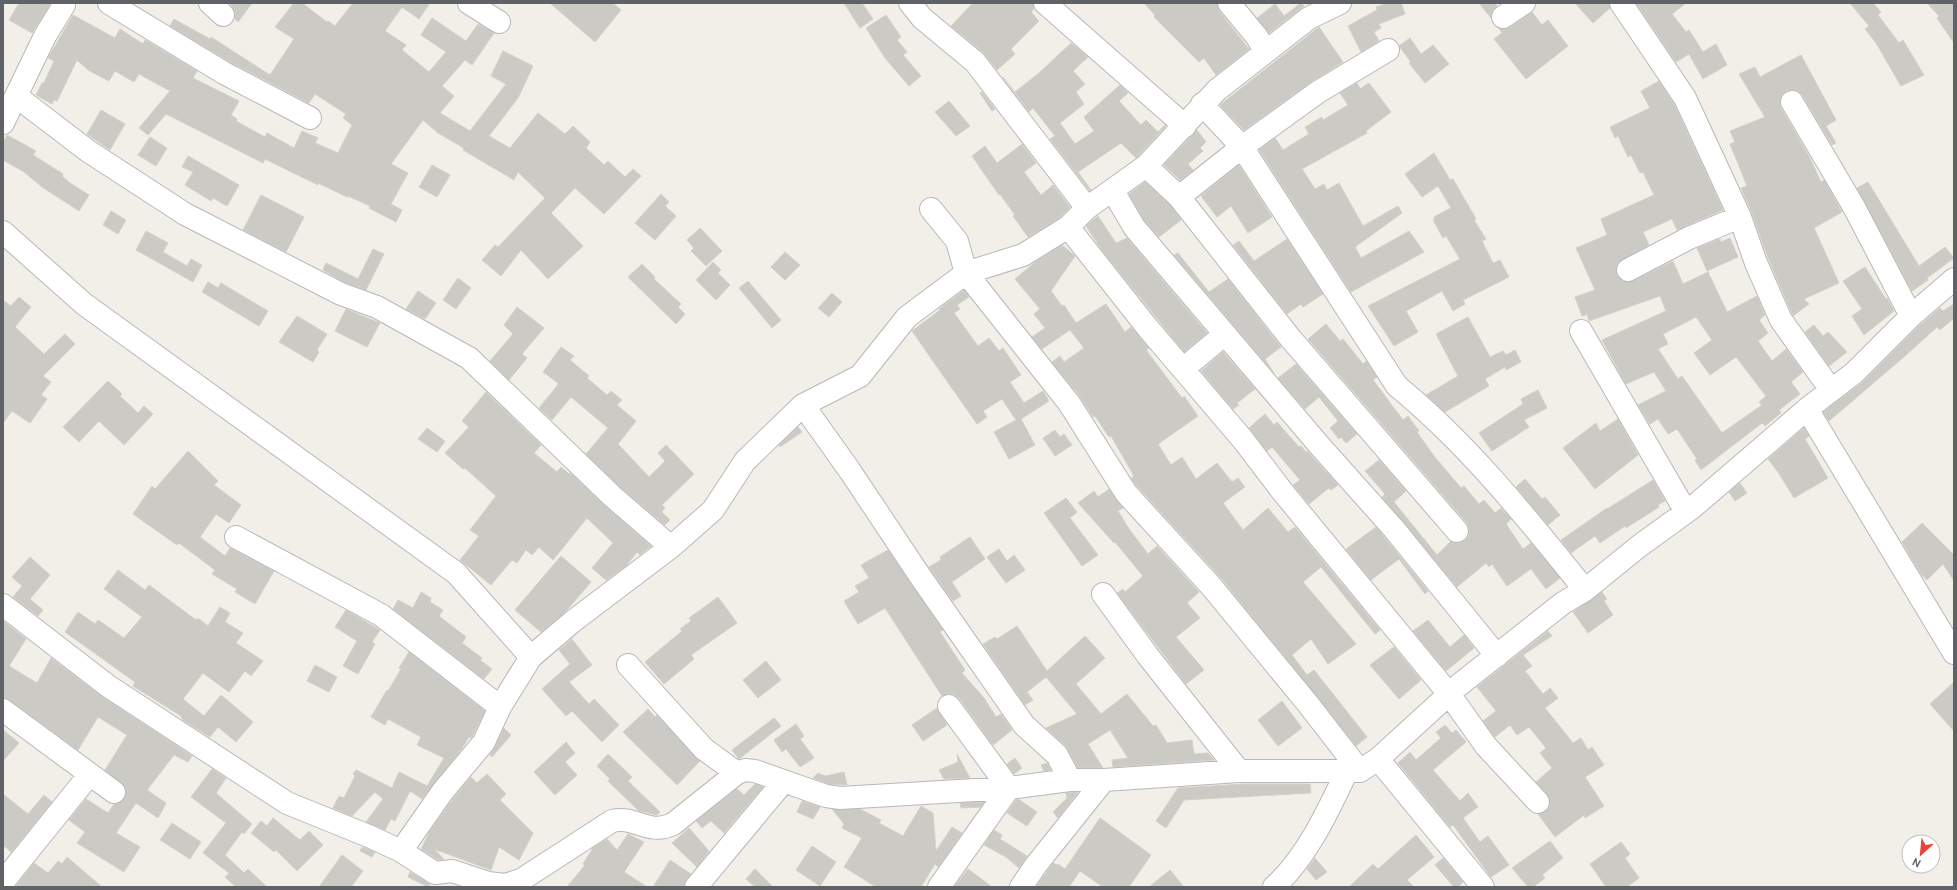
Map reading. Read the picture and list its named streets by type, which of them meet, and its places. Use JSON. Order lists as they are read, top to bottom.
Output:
{
  "north": "bottom left"
}
